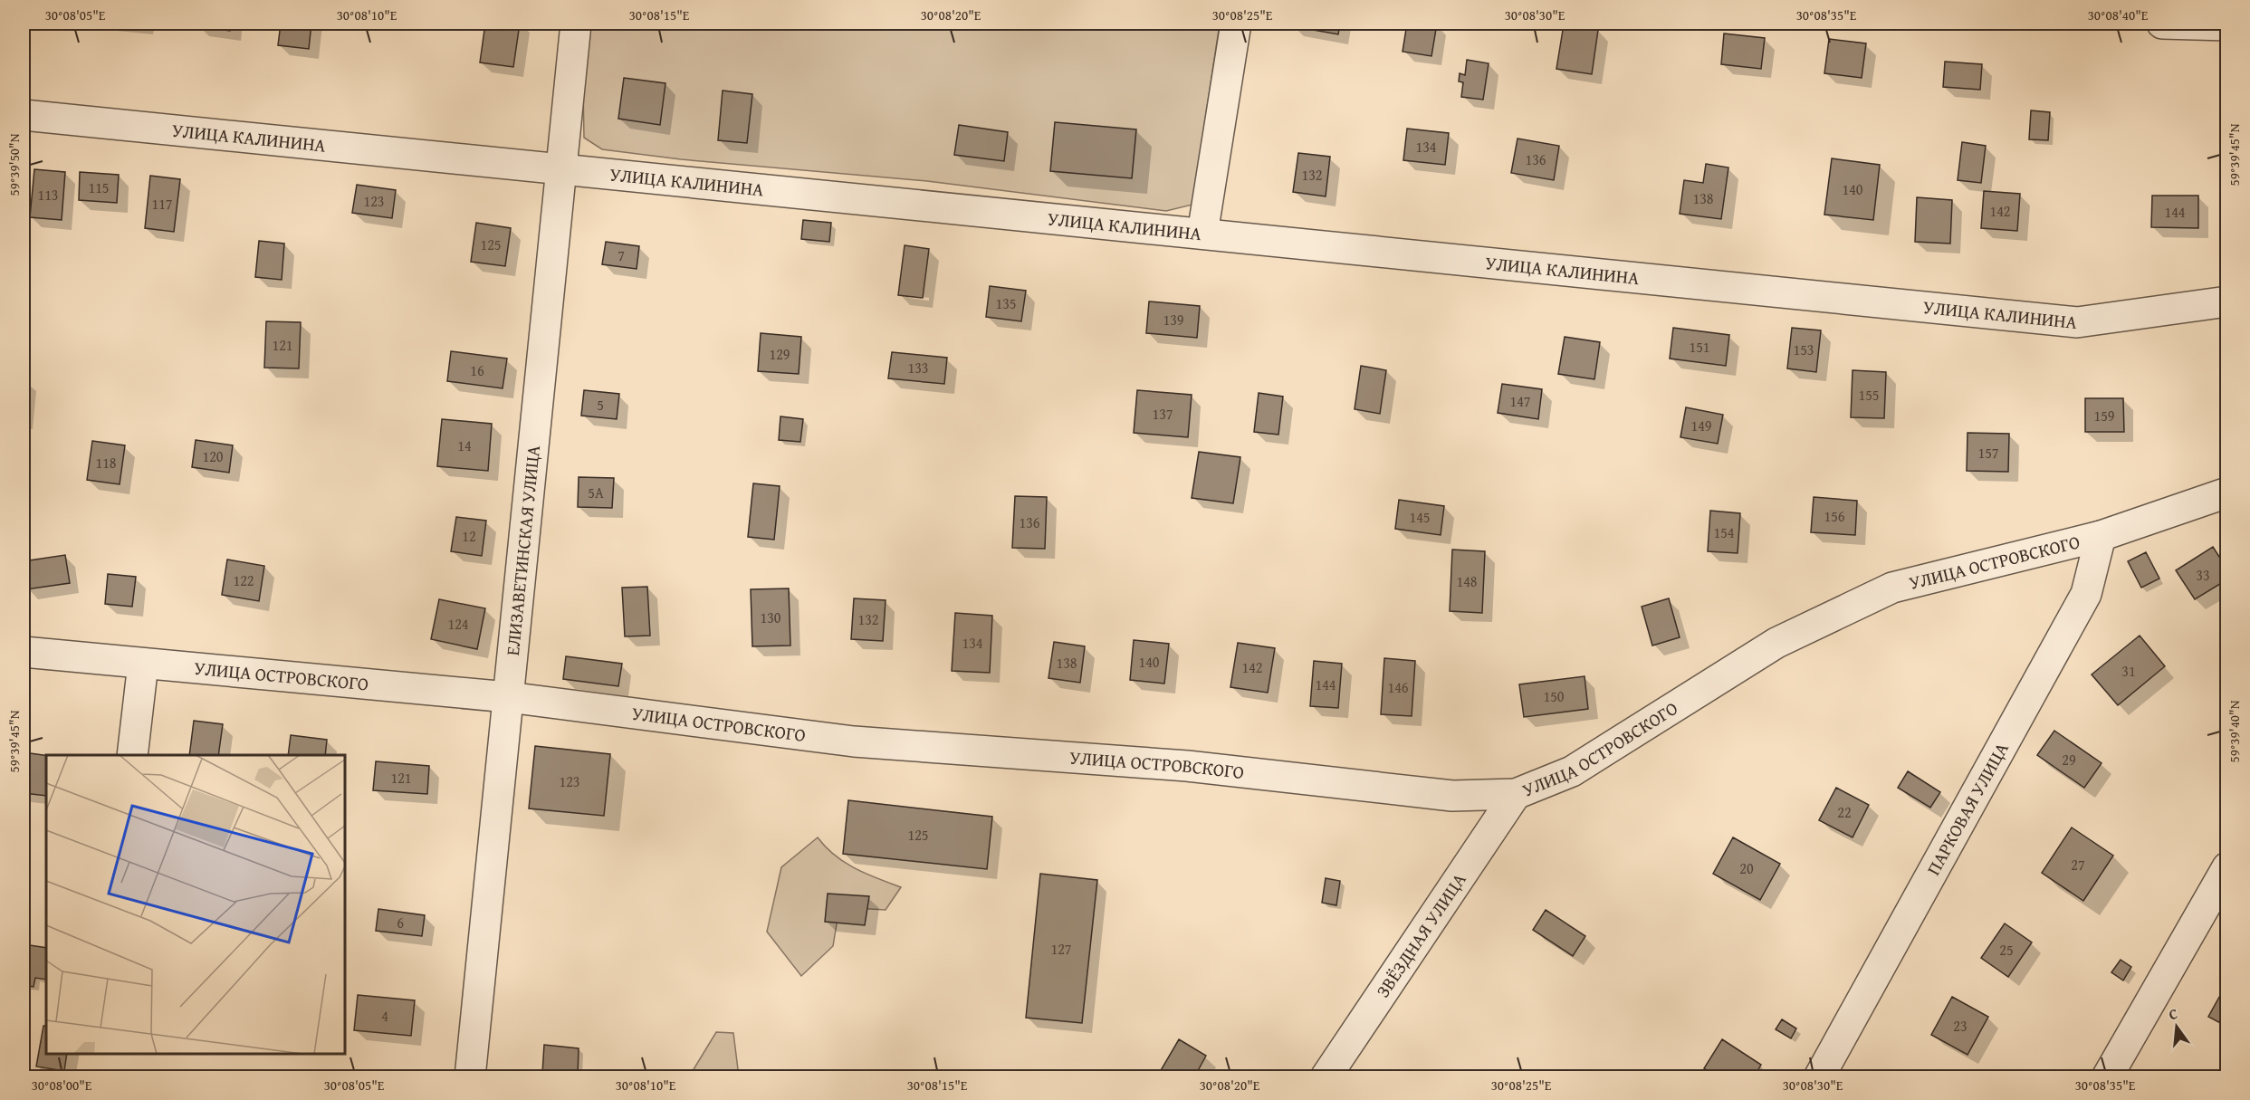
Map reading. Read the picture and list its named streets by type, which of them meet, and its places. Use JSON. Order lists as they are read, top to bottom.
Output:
{
  "streets": {
    "street": [
      "УЛИЦА КАЛИНИНА",
      "ЕЛИЗАВЕТИНСКАЯ УЛИЦА",
      "УЛИЦА ОСТРОВСКОГО",
      "ПАРКОВАЯ УЛИЦА",
      "ЗВЁЗДНАЯ УЛИЦА"
    ]
  },
  "crossings": [
    ["УЛИЦА КАЛИНИНА", "ЕЛИЗАВЕТИНСКАЯ УЛИЦА"],
    ["ЕЛИЗАВЕТИНСКАЯ УЛИЦА", "УЛИЦА ОСТРОВСКОГО"],
    ["УЛИЦА ОСТРОВСКОГО", "ПАРКОВАЯ УЛИЦА"],
    ["УЛИЦА ОСТРОВСКОГО", "ЗВЁЗДНАЯ УЛИЦА"]
  ],
  "house_numbers": [
    "134",
    "136",
    "132",
    "115",
    "140",
    "113",
    "138",
    "123",
    "117",
    "142",
    "144",
    "125",
    "7",
    "135",
    "139",
    "121",
    "151",
    "153",
    "129",
    "133",
    "16",
    "155",
    "147",
    "5",
    "137",
    "159",
    "149",
    "14",
    "157",
    "120",
    "118",
    "5А",
    "156",
    "145",
    "136",
    "154",
    "12",
    "33",
    "122",
    "148",
    "130",
    "132",
    "124",
    "134",
    "140",
    "138",
    "142",
    "31",
    "144",
    "146",
    "150",
    "29",
    "121",
    "123",
    "22",
    "125",
    "27",
    "20",
    "6",
    "127",
    "25",
    "4",
    "23"
  ],
  "north": "top",
  "coordinates": [
    "30°08'05\"E",
    "30°08'10\"E",
    "30°08'15\"E",
    "30°08'20\"E",
    "30°08'25\"E",
    "30°08'30\"E",
    "30°08'35\"E",
    "30°08'40\"E",
    "59°39'45\"N",
    "59°39'50\"N",
    "59°39'40\"N",
    "30°08'00\"E"
  ]
}
